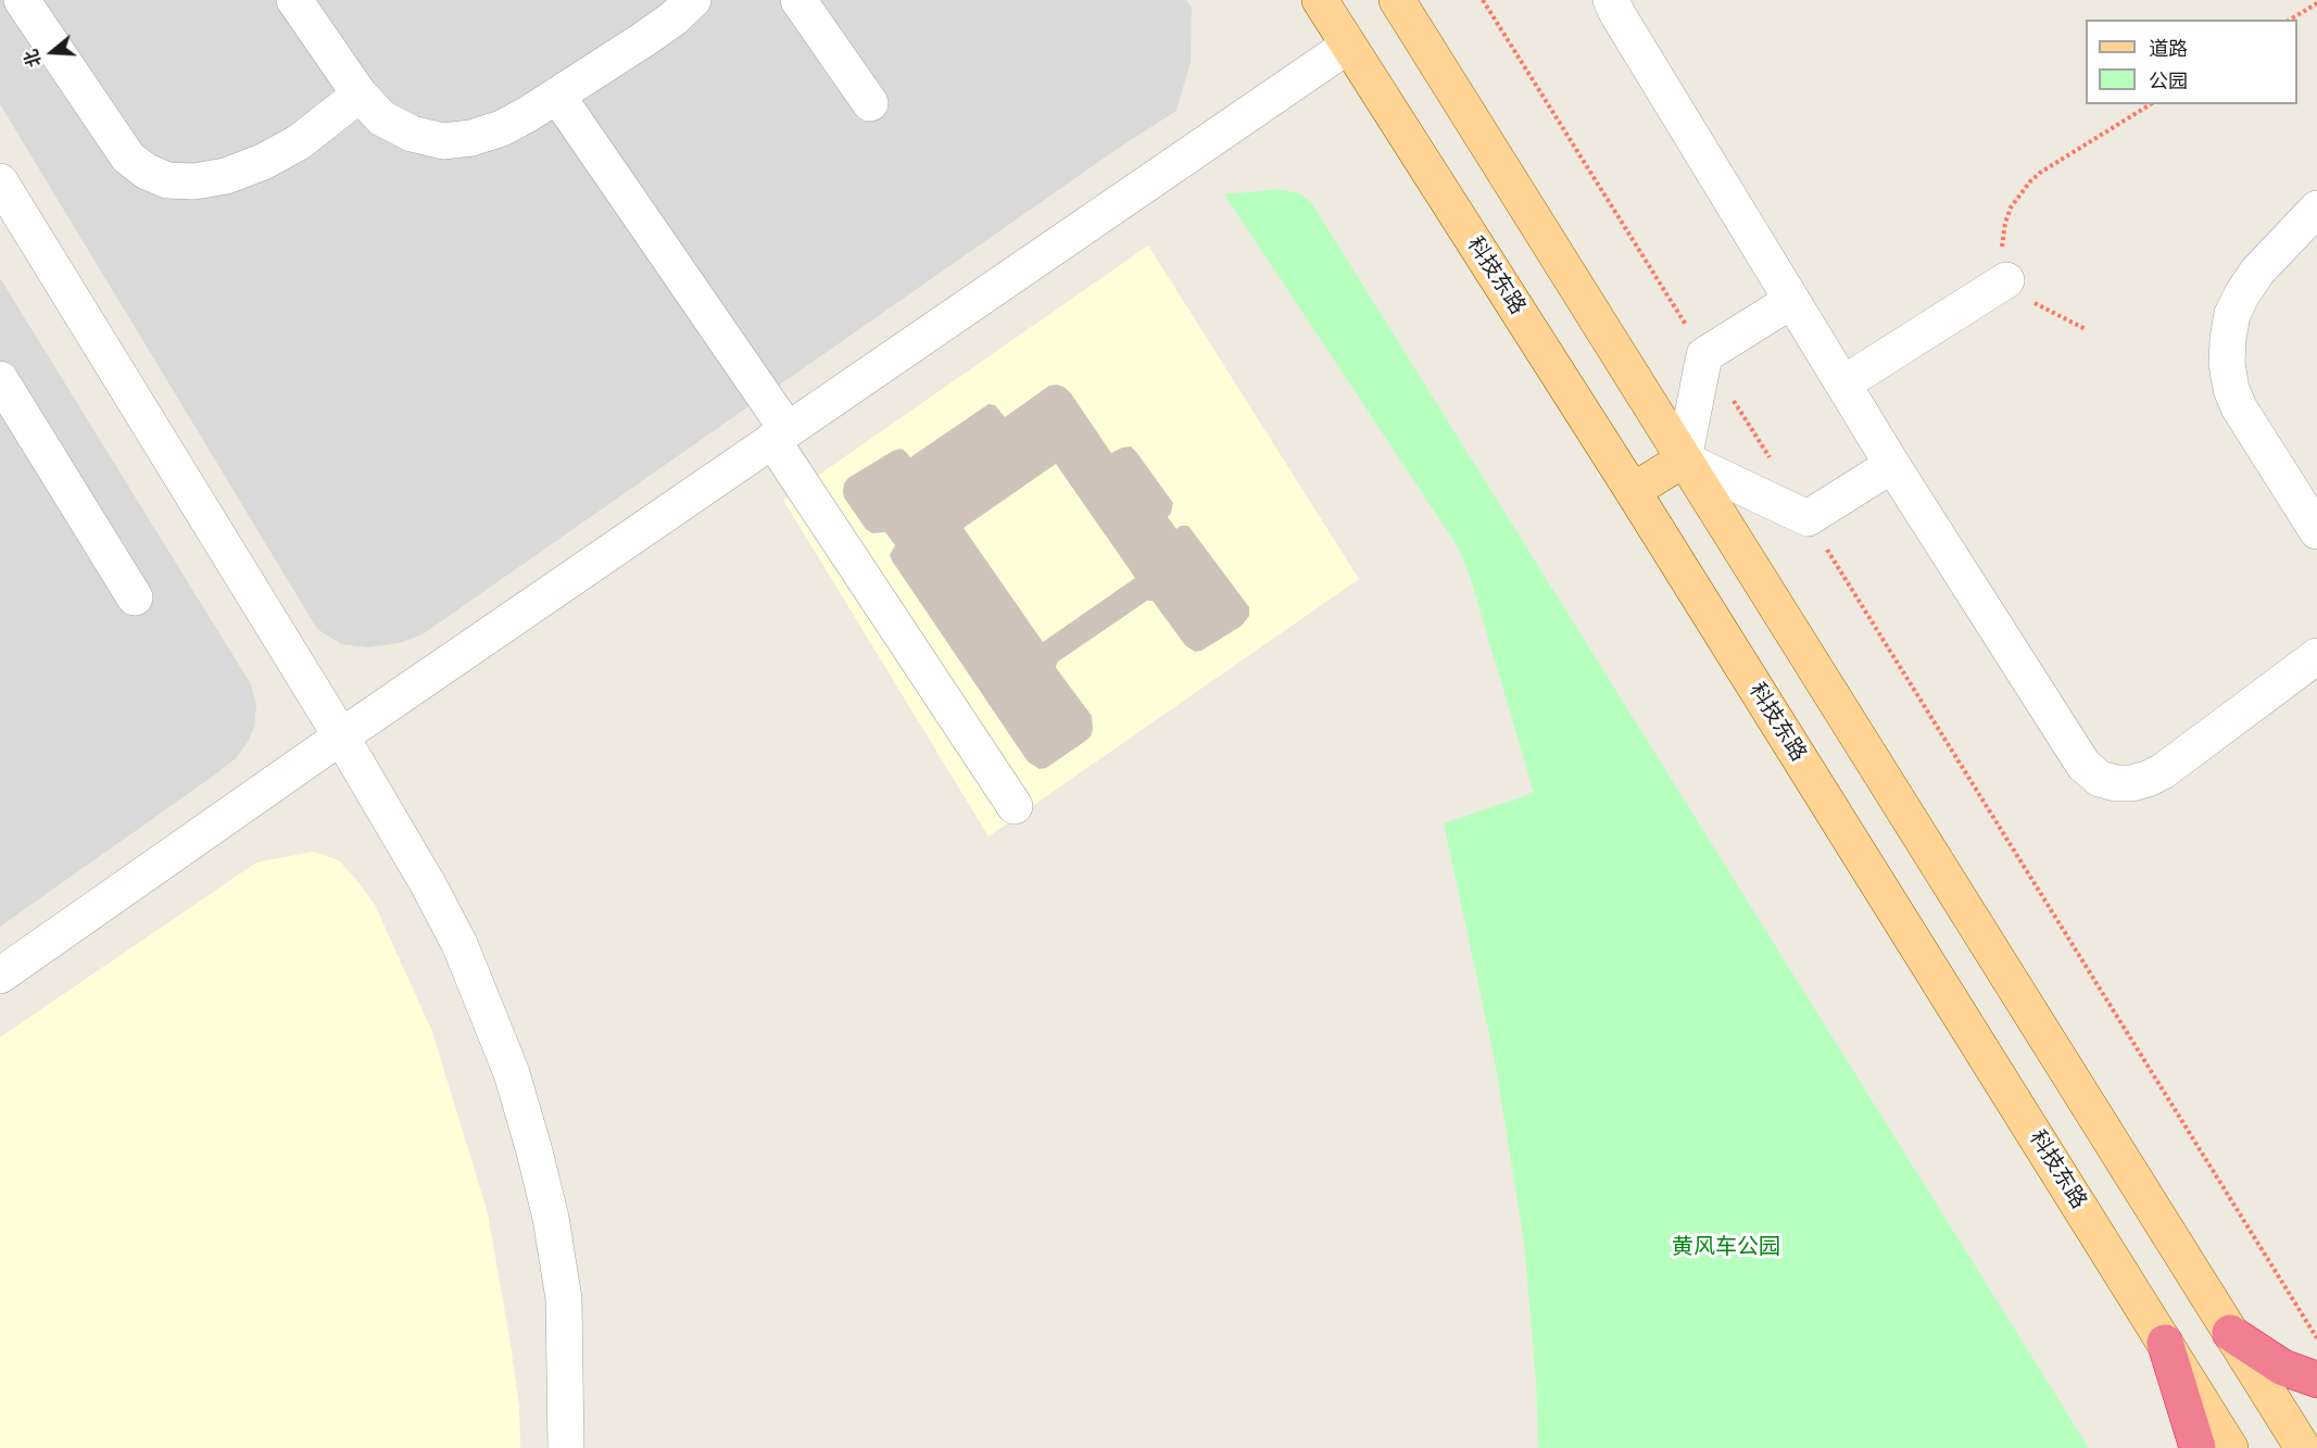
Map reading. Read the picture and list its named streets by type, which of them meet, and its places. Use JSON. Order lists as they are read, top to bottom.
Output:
{
  "streets": {
    "main road": ["科技东路"]
  },
  "parks": ["黄风车公园"],
  "legend": ["道路", "公园"],
  "north": "left"
}
